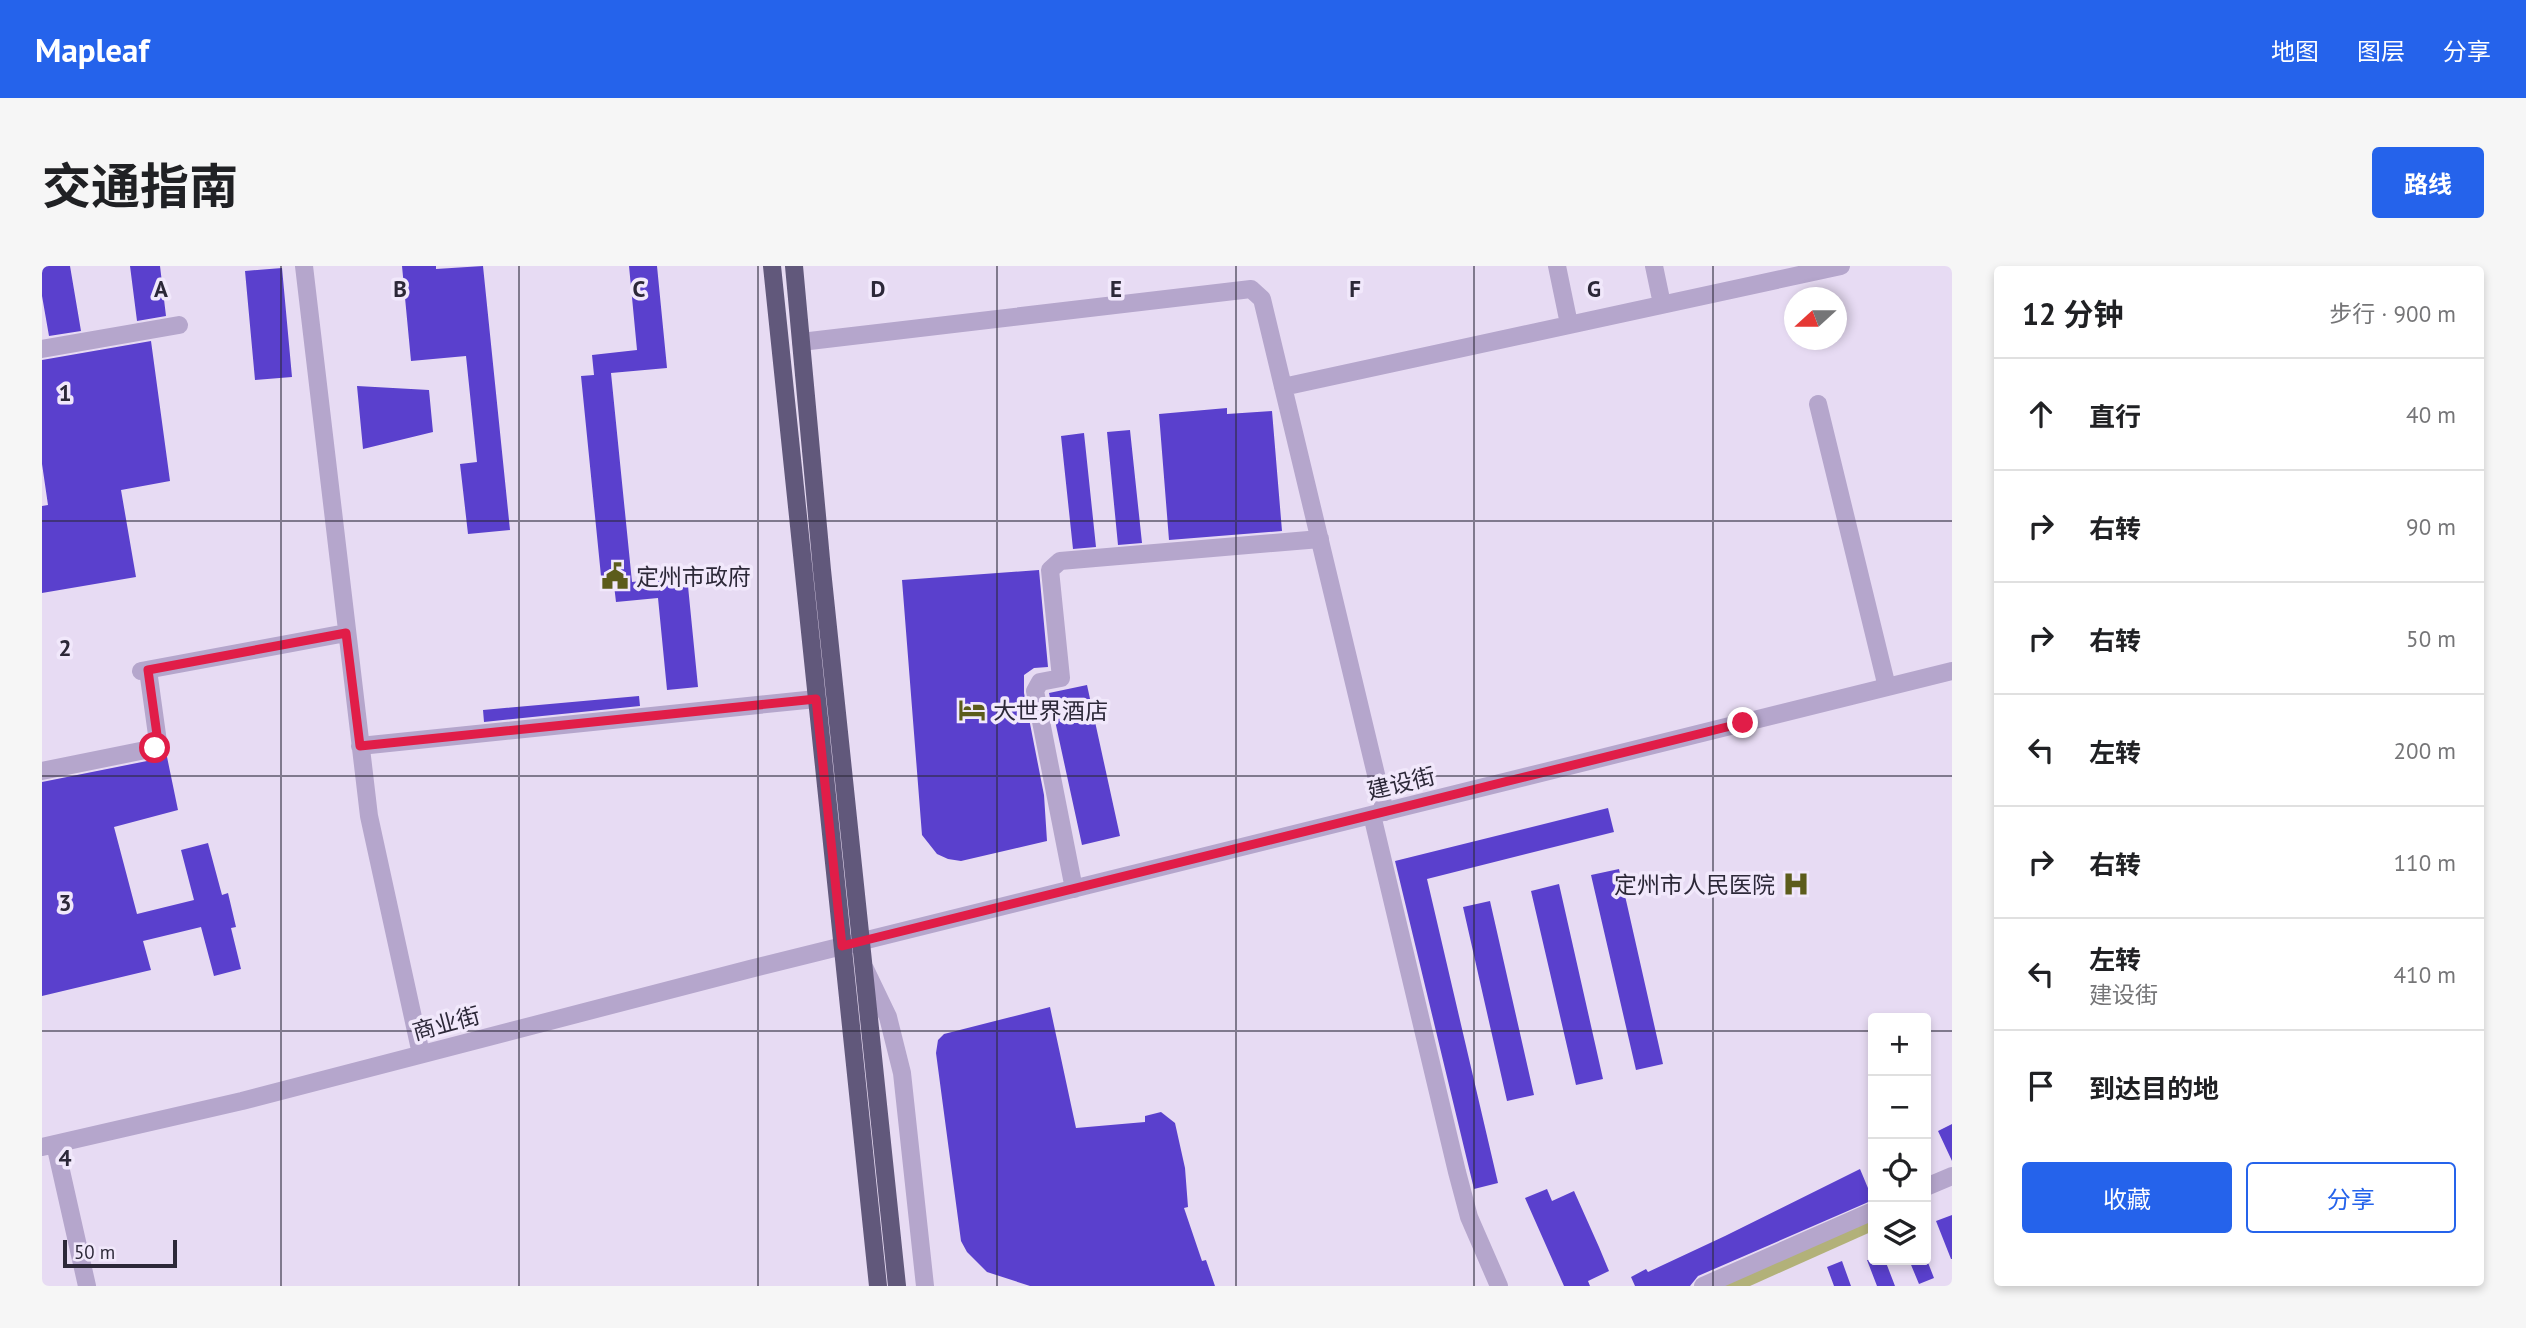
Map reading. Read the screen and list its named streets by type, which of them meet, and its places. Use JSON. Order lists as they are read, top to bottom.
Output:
{
  "streets": {
    "street": ["建设街", "商业街"]
  },
  "crossings": [
    ["建设街", "商业街"]
  ],
  "places": {
    "public building": ["定州市政府"],
    "hotel": ["大世界酒店"],
    "hospital": ["定州市人民医院"]
  },
  "scale_bar": "50 m",
  "north": "left",
  "page": {
    "header": "Mapleaf",
    "nav": ["地图", "图层", "分享"],
    "title": "交通指南",
    "buttons": [
      "路线",
      ["收藏", "分享"]
    ],
    "heading": ["12 分钟", "步行 · 900 m"],
    "list": [
      ["直行", "40 m"],
      ["右转", "90 m"],
      ["右转", "50 m"],
      ["左转", "200 m"],
      ["右转", "110 m"],
      ["左转", "建设街", "410 m"],
      "到达目的地"
    ],
    "map_buttons": ["+", "−"],
    "scale": "50 m"
  },
  "grid": {
    "columns": [
      "A",
      "B",
      "C",
      "D",
      "E",
      "F",
      "G"
    ],
    "rows": [
      "1",
      "2",
      "3",
      "4"
    ]
  }
}
